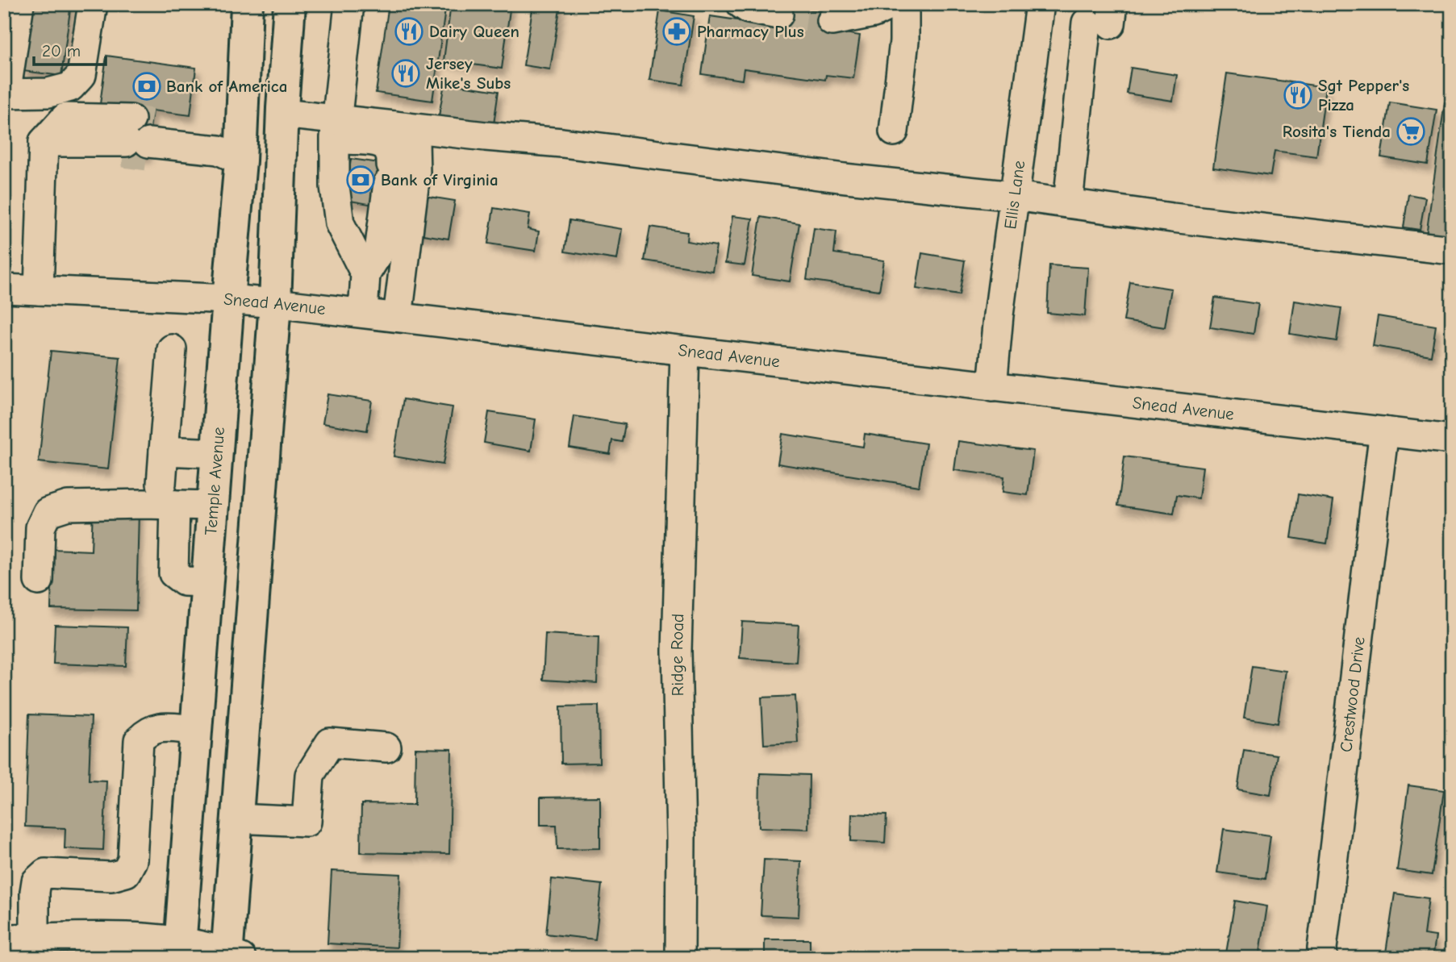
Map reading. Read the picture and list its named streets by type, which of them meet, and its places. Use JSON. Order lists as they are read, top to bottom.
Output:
{
  "streets": {
    "main road": ["Temple Avenue"],
    "street": [
      "Ellis Lane",
      "Snead Avenue",
      "Ridge Road",
      "Crestwood Drive"
    ]
  },
  "crossings": [
    ["Ellis Lane", "Snead Avenue"],
    ["Snead Avenue", "Temple Avenue"],
    ["Snead Avenue", "Ridge Road"],
    ["Snead Avenue", "Crestwood Drive"]
  ],
  "places": {
    "restaurant": ["Dairy Queen", "Jersey Mike's Subs", "Sgt Pepper's Pizza"],
    "pharmacy": ["Pharmacy Plus"],
    "bank": ["Bank of America", "Bank of Virginia"],
    "supermarket": ["Rosita's Tienda"]
  },
  "scale_bar": "20 m"
}
